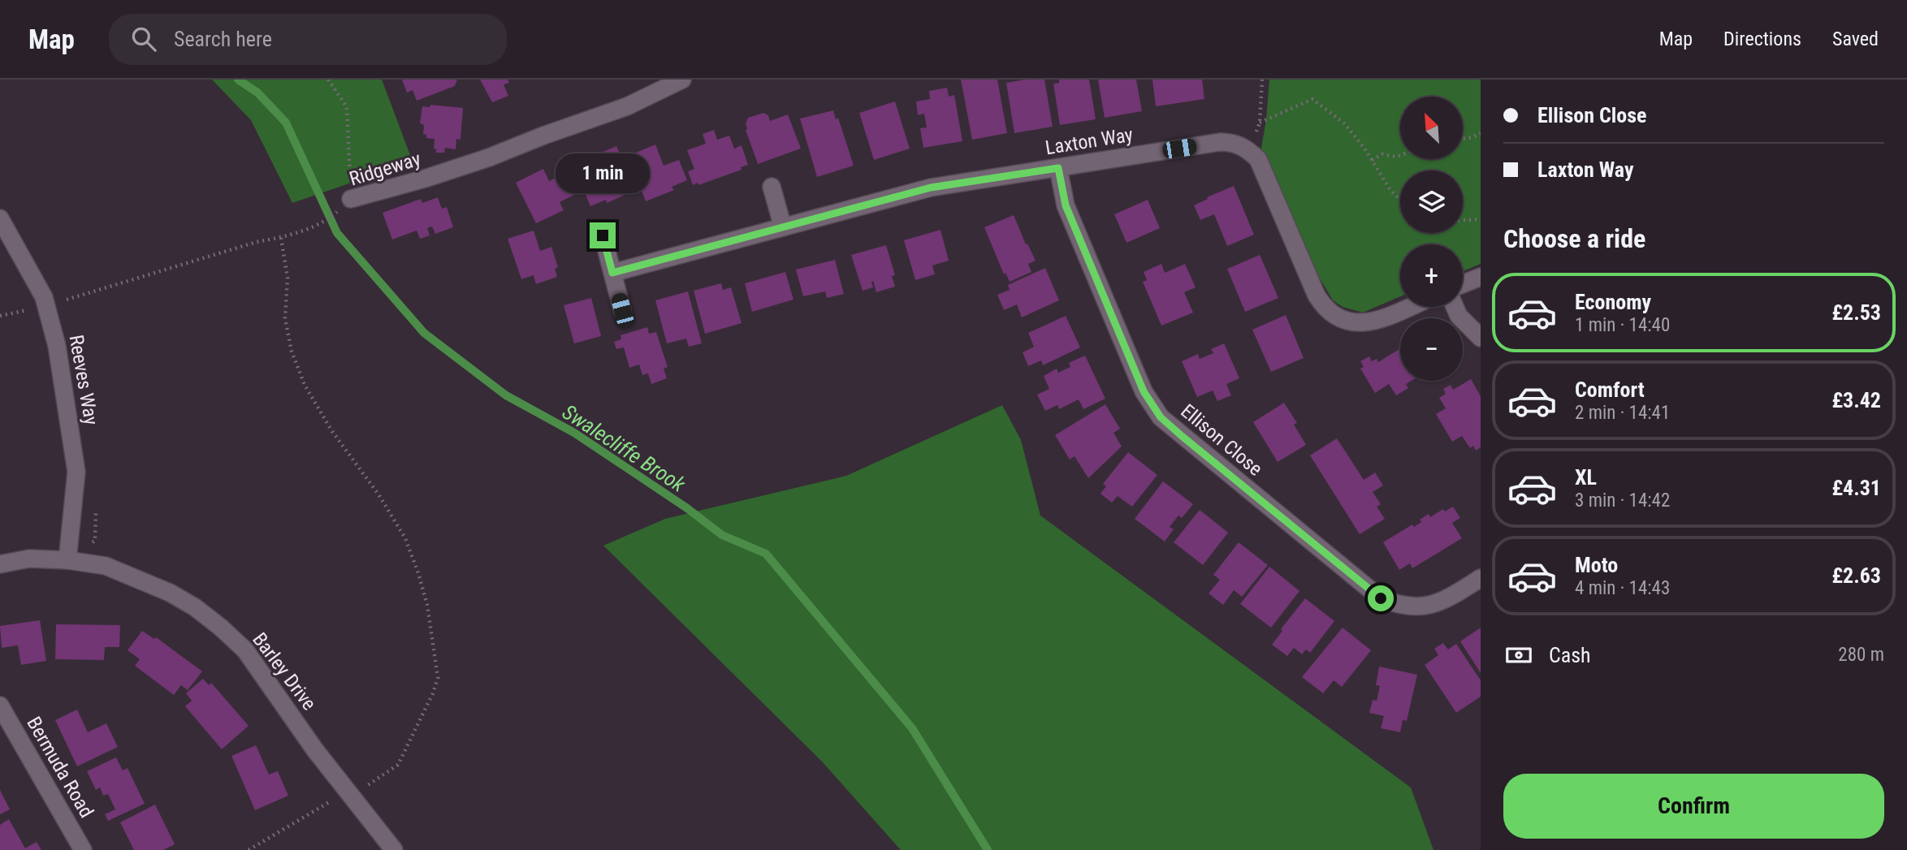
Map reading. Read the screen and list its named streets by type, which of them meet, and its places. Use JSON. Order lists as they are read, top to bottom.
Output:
{
  "streets": {
    "street": [
      "Laxton Way",
      "Ridgeway",
      "Reeves Way",
      "Ellison Close",
      "Barley Drive",
      "Bermuda Road"
    ]
  },
  "crossings": [
    ["Laxton Way", "Ellison Close"],
    ["Ridgeway", "Reeves Way"],
    ["Reeves Way", "Barley Drive"]
  ],
  "water": ["Swalecliffe Brook"],
  "north": "top left",
  "page": {
    "header": "Map",
    "search": "Search here",
    "nav": ["Map", "Directions", "Saved"],
    "banner": ["Ellison Close", "Laxton Way"],
    "map_buttons": ["+", "−"],
    "bubble": "1 min",
    "heading": "Choose a ride",
    "list": [
      {
        "name": "Economy",
        "note": "1 min · 14:40",
        "value": "£2.53"
      },
      {
        "name": "Comfort",
        "note": "2 min · 14:41",
        "value": "£3.42"
      },
      {
        "name": "XL",
        "note": "3 min · 14:42",
        "value": "£4.31"
      },
      {
        "name": "Moto",
        "note": "4 min · 14:43",
        "value": "£2.63"
      }
    ],
    "pay": ["Cash", "280 m"],
    "buttons": "Confirm"
  }
}
